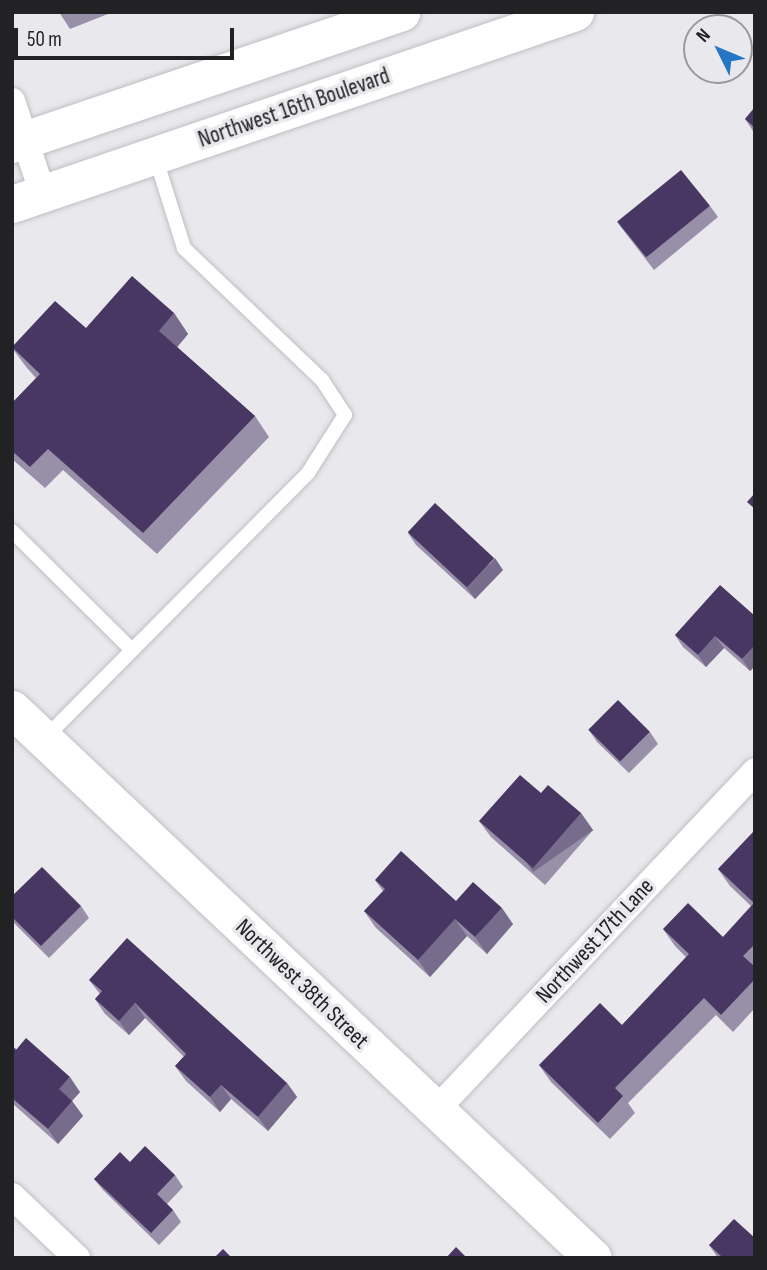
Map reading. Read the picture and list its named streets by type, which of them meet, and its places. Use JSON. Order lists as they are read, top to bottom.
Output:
{
  "streets": {
    "main road": ["Northwest 16th Boulevard", "Northwest 38th Street"],
    "street": ["Northwest 17th Lane"]
  },
  "crossings": [
    ["Northwest 17th Lane", "Northwest 38th Street"]
  ],
  "scale_bar": "50 m",
  "north": "top left"
}
